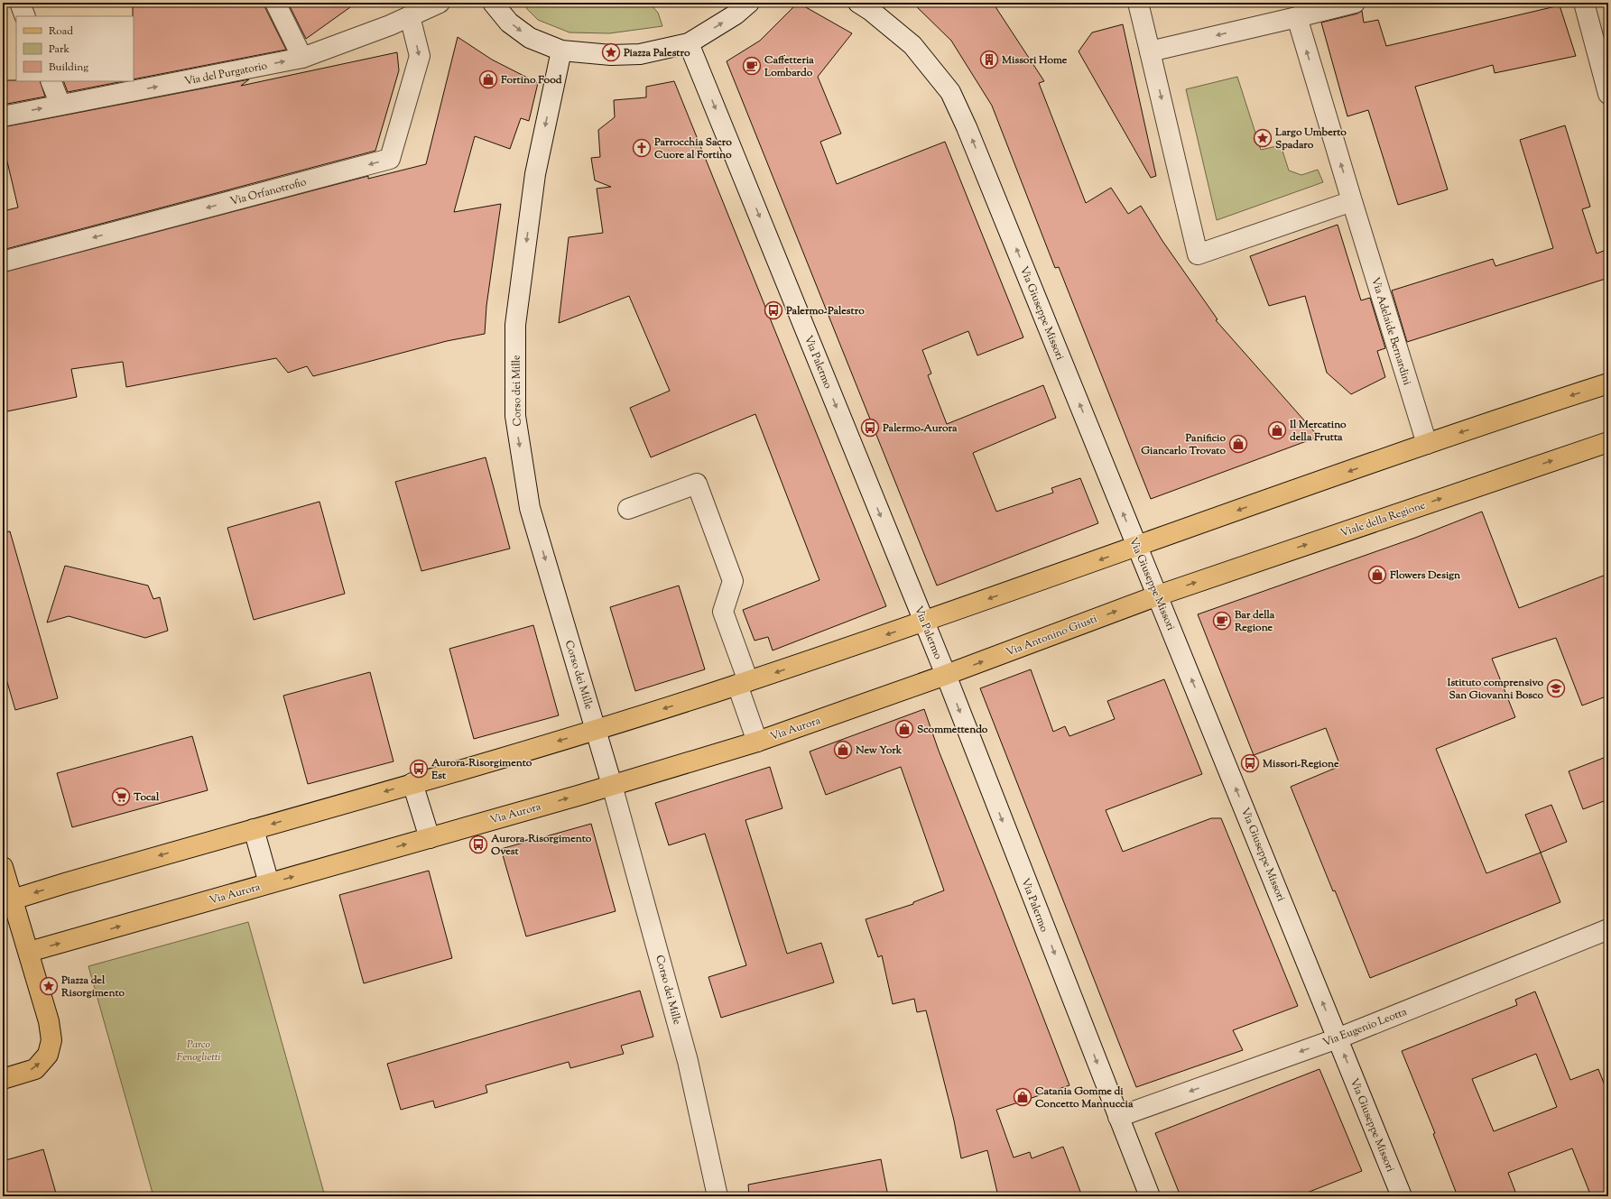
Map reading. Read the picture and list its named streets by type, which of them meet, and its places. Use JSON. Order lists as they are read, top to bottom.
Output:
{
  "streets": {
    "main road": [
      "Via del Purgatorio",
      "Via Orfanotrofio",
      "Via Giuseppe Missori",
      "Via Adelaide Bernardini",
      "Via Palermo",
      "Corso dei Mille",
      "Viale della Regione",
      "Via Antonino Giusti",
      "Via Aurora",
      "Via Eugenio Leotta"
    ]
  },
  "crossings": [
    ["Via del Purgatorio", "Via Orfanotrofio"],
    ["Via Giuseppe Missori", "Viale della Regione"],
    ["Via Giuseppe Missori", "Via Antonino Giusti"],
    ["Via Giuseppe Missori", "Via Eugenio Leotta"],
    ["Via Palermo", "Via Antonino Giusti"],
    ["Via Palermo", "Via Aurora"],
    ["Via Palermo", "Via Eugenio Leotta"],
    ["Corso dei Mille", "Via Aurora"],
    ["Viale della Regione", "Via Antonino Giusti"],
    ["Via Antonino Giusti", "Via Aurora"]
  ],
  "one_way": [
    "Via del Purgatorio",
    "Via Orfanotrofio",
    "Via Giuseppe Missori",
    "Via Adelaide Bernardini",
    "Via Palermo",
    "Corso dei Mille",
    "Via Eugenio Leotta"
  ],
  "parks": ["Parco Fenoglietti"],
  "places": {
    "place": ["Piazza Palestro", "Largo Umberto Spadaro", "Piazza del Risorgimento"],
    "building": ["Missori Home"],
    "cafe": ["Caffetteria Lombardo", "Bar della Regione"],
    "shop": [
      "Fortino Food",
      "Il Mercatino della Frutta",
      "Panificio Giancarlo Trovato",
      "Flowers Design",
      "Scommettendo",
      "New York",
      "Catania Gomme di Concetto Mannuccia"
    ],
    "church": ["Parrocchia Sacro Cuore al Fortino"],
    "bus stop": [
      "Palermo-Palestro",
      "Palermo-Aurora",
      "Missori-Regione",
      "Aurora-Risorgimento Est",
      "Aurora-Risorgimento Ovest"
    ],
    "school or university": ["Istituto comprensivo San Giovanni Bosco"],
    "supermarket": ["Tocal"]
  },
  "legend": ["Road", "Park", "Building"]
}
